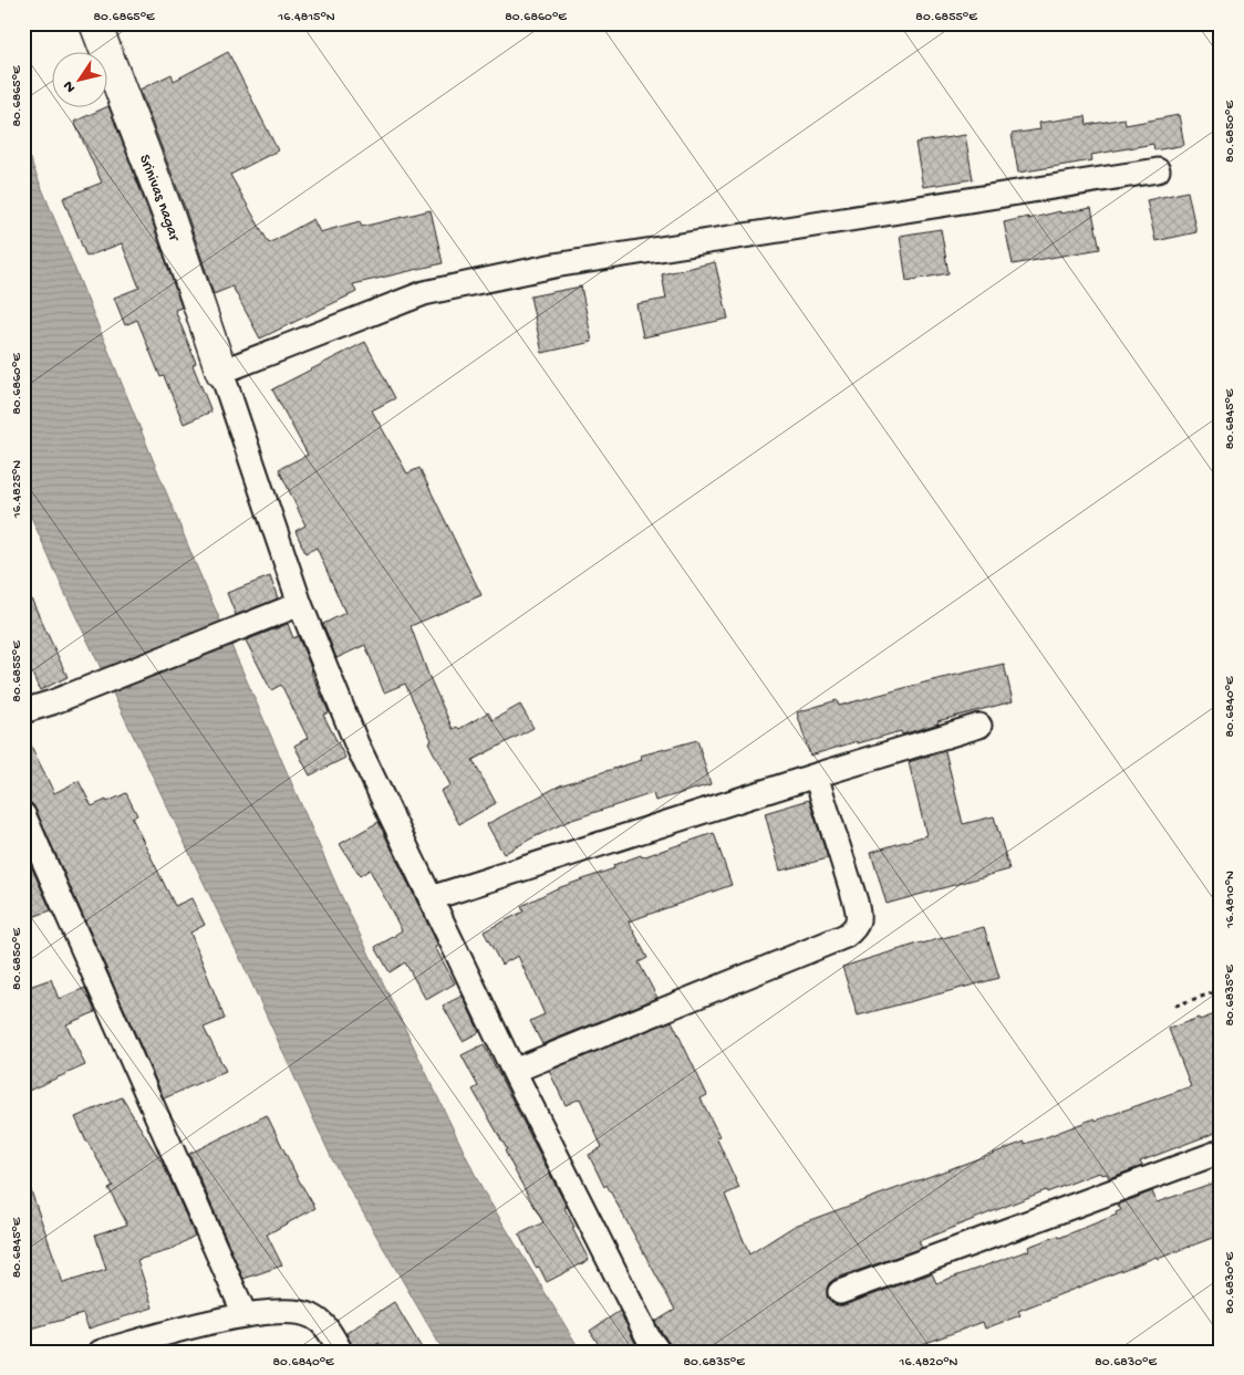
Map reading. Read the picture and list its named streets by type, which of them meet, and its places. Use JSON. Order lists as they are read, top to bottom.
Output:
{
  "streets": {
    "street": ["Srinivas nagar"]
  },
  "north": "bottom left",
  "coordinates": [
    "80.6865°E",
    "16.4815°N",
    "80.6860°E",
    "80.6855°E",
    "80.6850°E",
    "80.6845°E",
    "16.4825°N",
    "80.6840°E",
    "16.4810°N",
    "80.6835°E",
    "80.6830°E",
    "16.4820°N"
  ]
}
